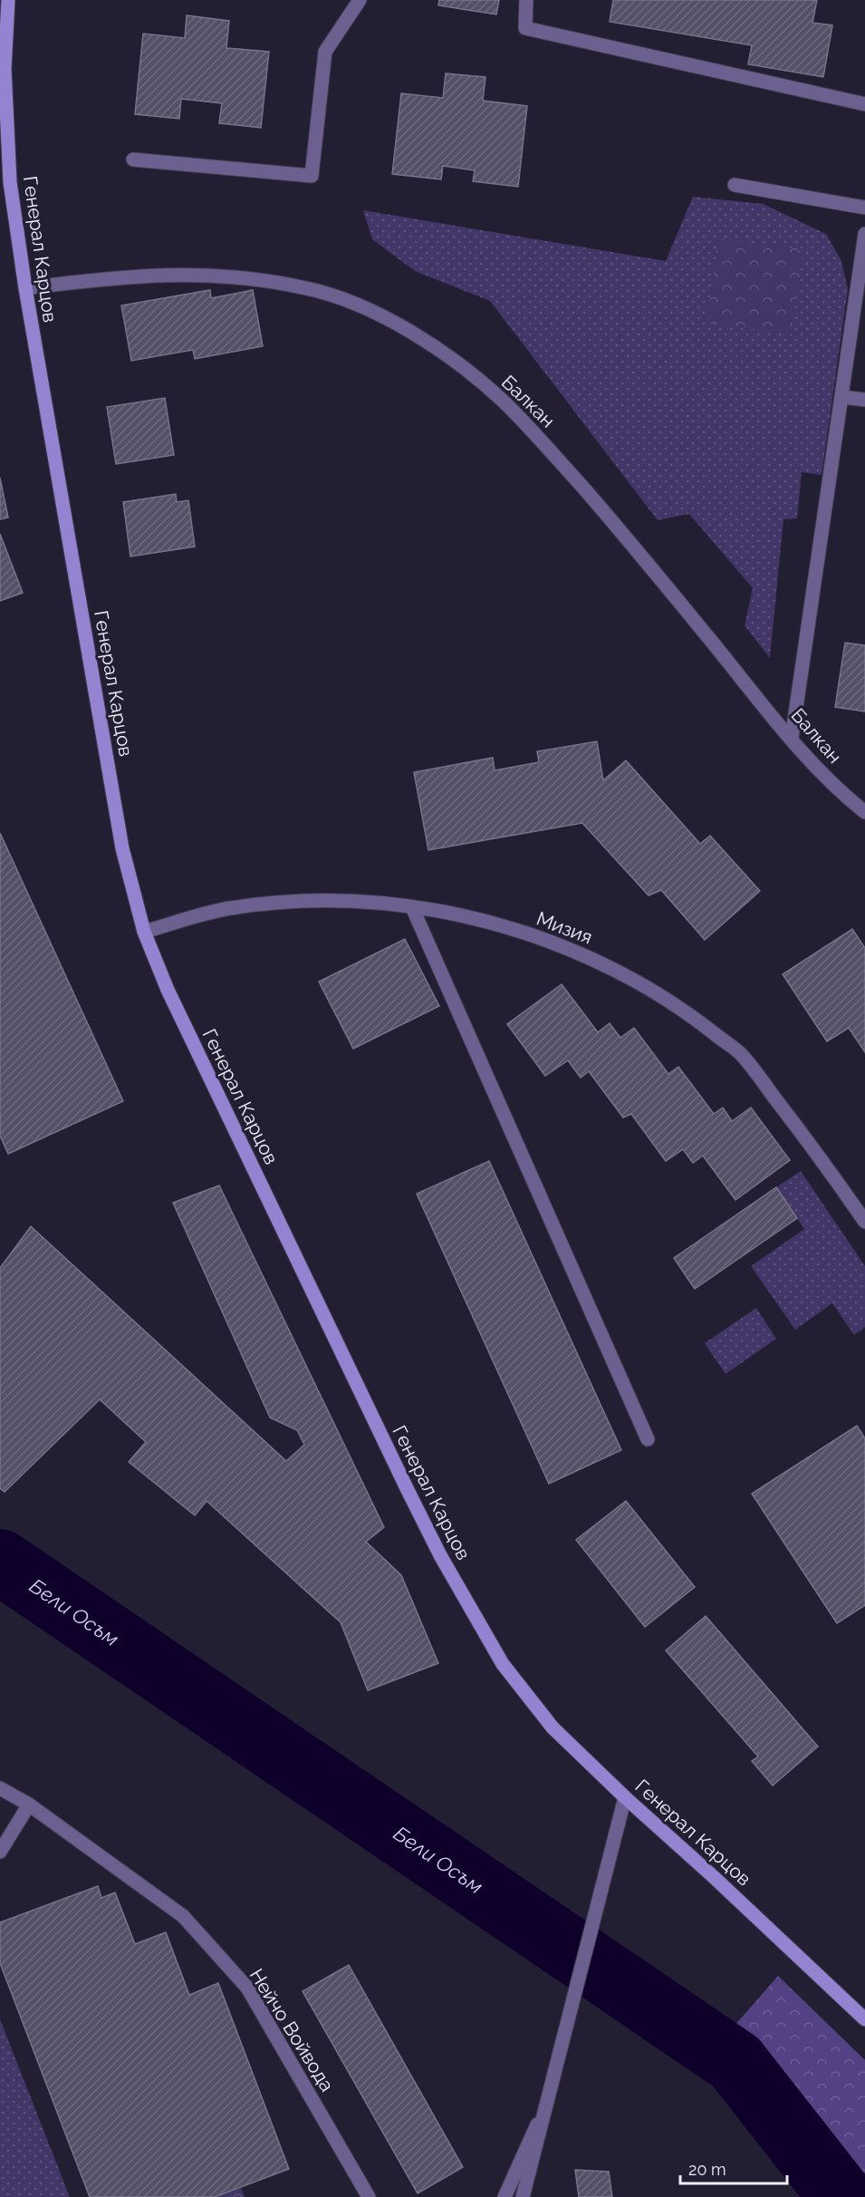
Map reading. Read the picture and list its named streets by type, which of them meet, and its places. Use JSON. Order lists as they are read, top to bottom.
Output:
{
  "streets": {
    "main road": ["Генерал Карцов"],
    "street": ["Балкан", "Мизия", "Нейчо Войвода"]
  },
  "crossings": [
    ["Генерал Карцов", "Балкан"],
    ["Генерал Карцов", "Мизия"]
  ],
  "water": ["Бели Осъм"],
  "scale_bar": "20 m"
}
